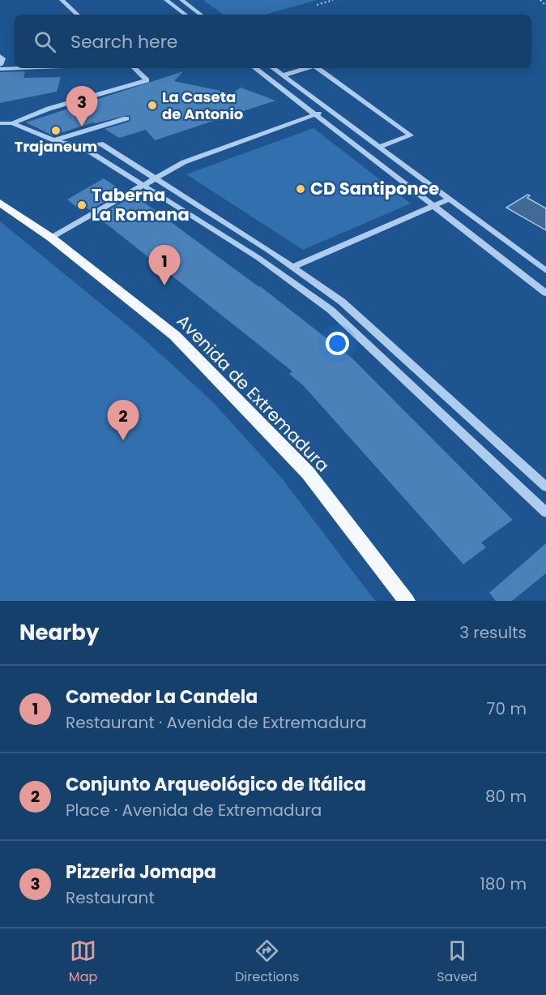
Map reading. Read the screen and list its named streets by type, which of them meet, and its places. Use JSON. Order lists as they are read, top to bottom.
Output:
{
  "streets": {
    "main road": ["Avenida de Extremadura"]
  },
  "places": [
    "La Caseta de Antonio",
    "Trajaneum",
    "CD Santiponce",
    "Taberna La Romana"
  ],
  "page": {
    "search": "Search here",
    "pins": ["3", "1", "2"],
    "heading": ["Nearby", "3 results"],
    "list": [
      {
        "mark": "1",
        "name": "Comedor La Candela",
        "note": "Restaurant · Avenida de Extremadura",
        "value": "70 m"
      },
      {
        "mark": "2",
        "name": "Conjunto Arqueológico de Itálica",
        "note": "Place · Avenida de Extremadura",
        "value": "80 m"
      },
      {
        "mark": "3",
        "name": "Pizzeria Jomapa",
        "note": "Restaurant",
        "value": "180 m"
      }
    ],
    "nav": ["Map", "Directions", "Saved"]
  }
}
